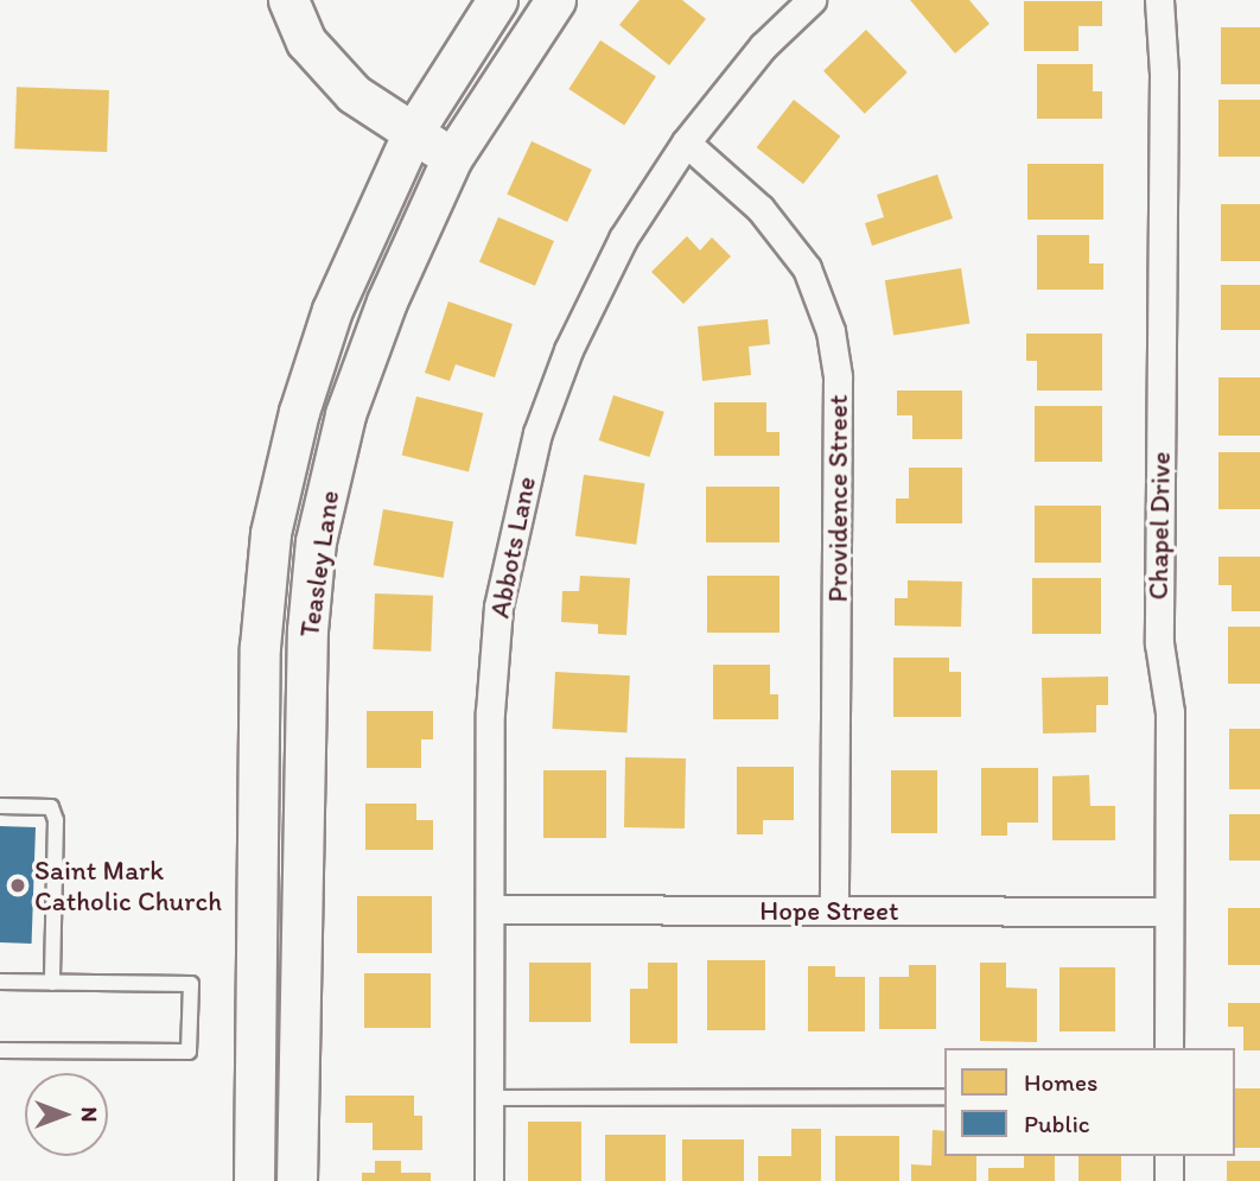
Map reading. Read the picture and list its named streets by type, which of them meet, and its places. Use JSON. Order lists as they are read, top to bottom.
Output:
{
  "streets": {
    "main road": ["Teasley Lane"],
    "street": [
      "Providence Street",
      "Chapel Drive",
      "Abbots Lane",
      "Hope Street"
    ]
  },
  "crossings": [
    ["Providence Street", "Abbots Lane"],
    ["Providence Street", "Hope Street"],
    ["Chapel Drive", "Hope Street"],
    ["Abbots Lane", "Hope Street"]
  ],
  "places": ["Saint Mark Catholic Church"],
  "legend": ["Homes", "Public"],
  "north": "right"
}
